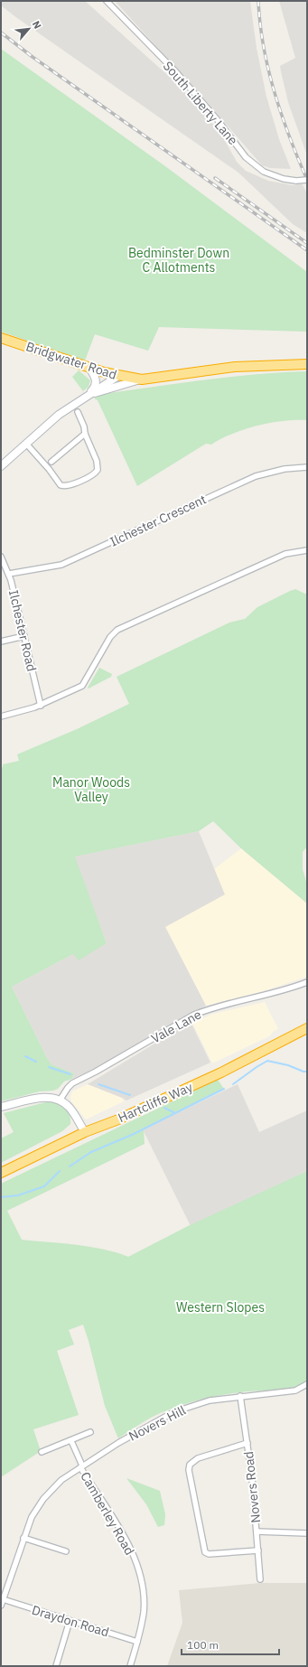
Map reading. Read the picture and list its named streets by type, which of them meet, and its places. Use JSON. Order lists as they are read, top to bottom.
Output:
{
  "streets": {
    "highway": ["Bridgwater Road", "Hartcliffe Way"],
    "street": [
      "South Liberty Lane",
      "Ilchester Crescent",
      "Ilchester Road",
      "Vale Lane",
      "Novers Hill",
      "Novers Road",
      "Camberley Road",
      "Draydon Road"
    ]
  },
  "crossings": [
    ["Ilchester Crescent", "Ilchester Road"],
    ["Novers Hill", "Novers Road"],
    ["Novers Hill", "Camberley Road"],
    ["Novers Hill", "Draydon Road"],
    ["Camberley Road", "Draydon Road"]
  ],
  "parks": ["Bedminster Down C Allotments", "Manor Woods Valley", "Western Slopes"],
  "scale_bar": "100 m",
  "north": "top right"
}
